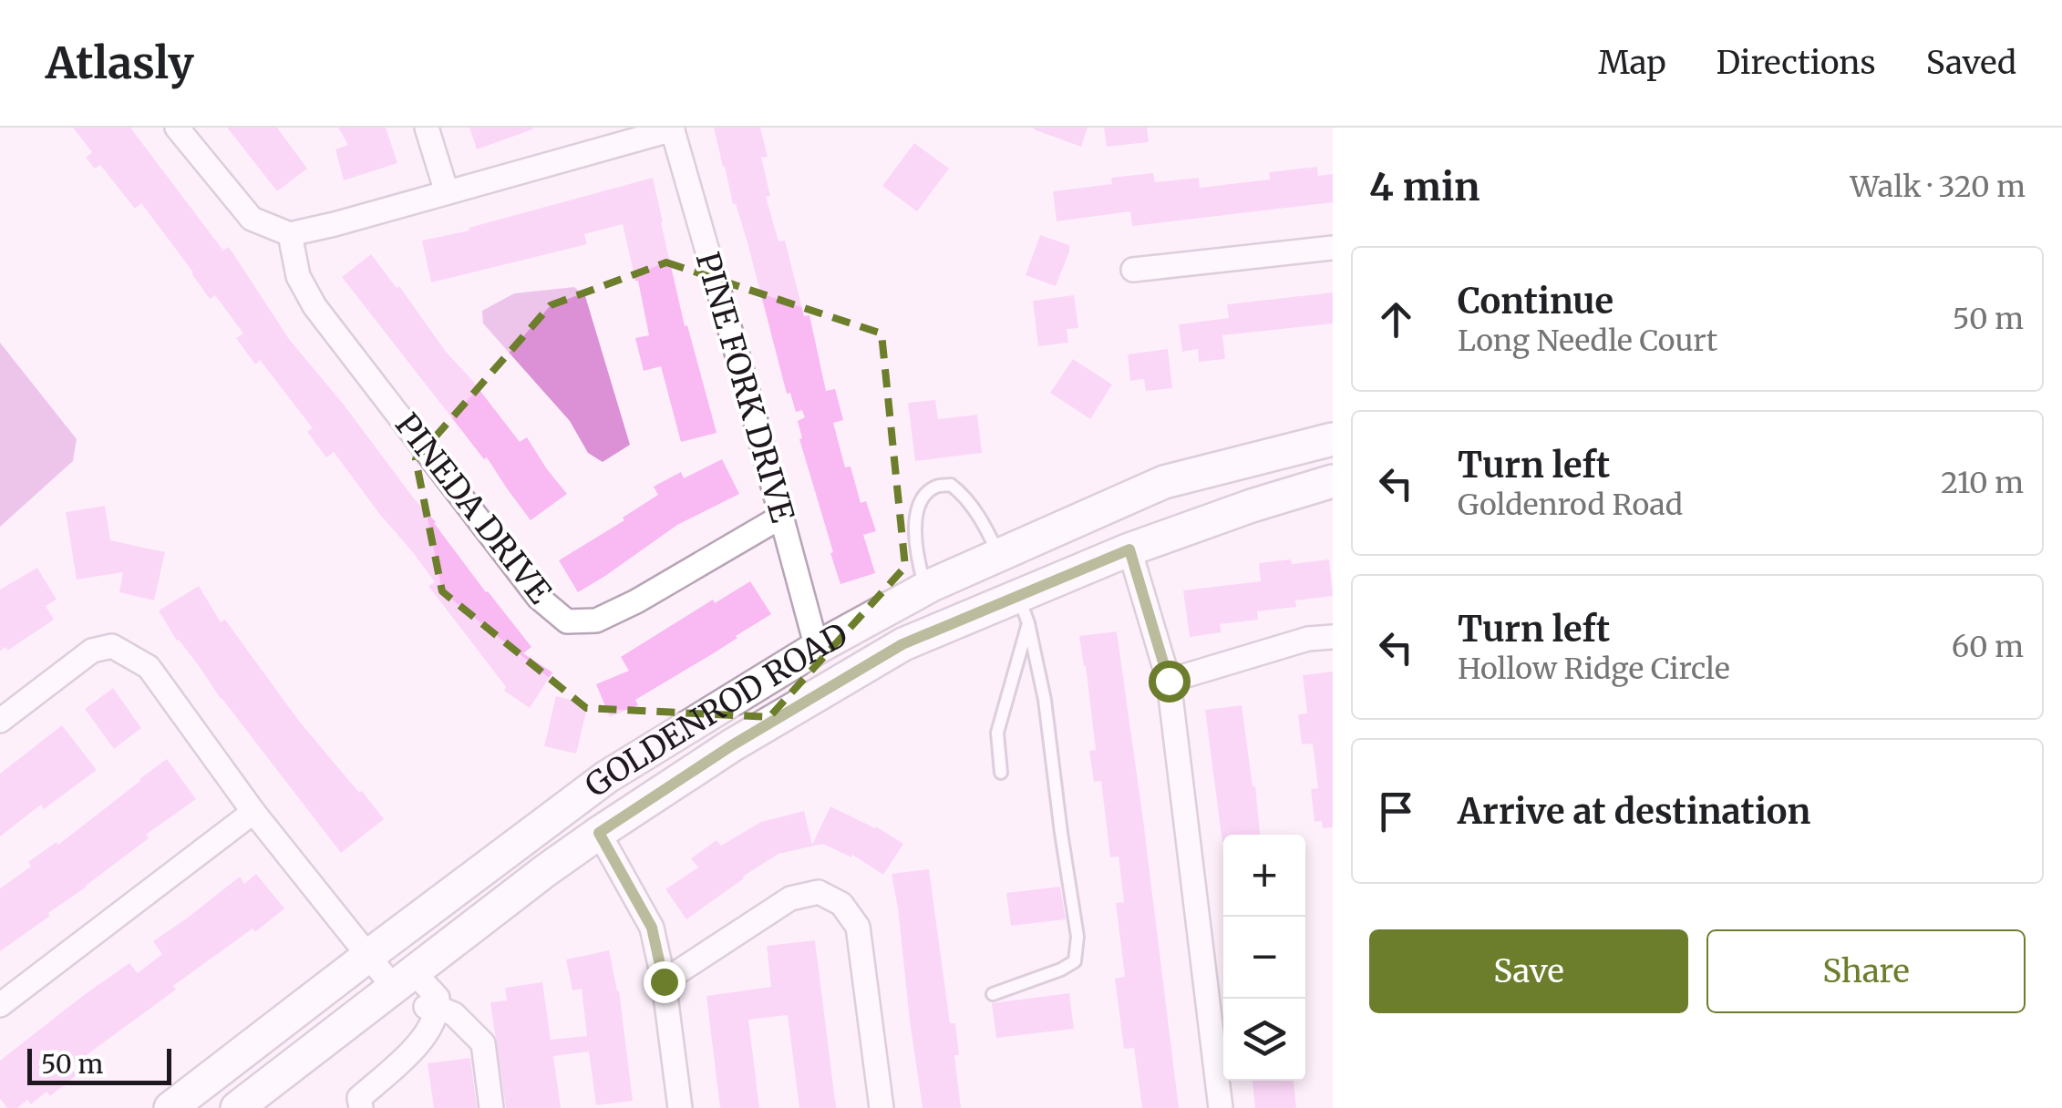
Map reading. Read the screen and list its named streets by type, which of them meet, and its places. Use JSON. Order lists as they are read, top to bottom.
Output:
{
  "streets": {
    "main road": ["GOLDENROD ROAD"],
    "street": ["PINE FORK DRIVE", "PINEDA DRIVE"]
  },
  "crossings": [
    ["PINE FORK DRIVE", "PINEDA DRIVE"],
    ["PINE FORK DRIVE", "GOLDENROD ROAD"]
  ],
  "scale_bar": "50 m",
  "page": {
    "header": "Atlasly",
    "nav": ["Map", "Directions", "Saved"],
    "heading": ["4 min", "Walk · 320 m"],
    "list": [
      ["Continue", "Long Needle Court", "50 m"],
      ["Turn left", "Goldenrod Road", "210 m"],
      ["Turn left", "Hollow Ridge Circle", "60 m"],
      "Arrive at destination"
    ],
    "map_buttons": ["+", "−"],
    "buttons": ["Save", "Share"],
    "scale": "50 m"
  }
}
